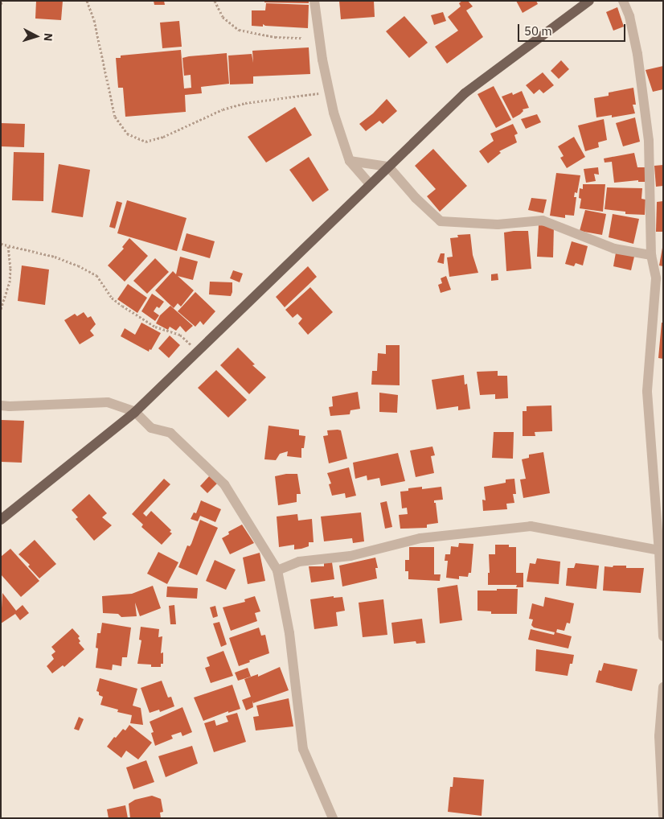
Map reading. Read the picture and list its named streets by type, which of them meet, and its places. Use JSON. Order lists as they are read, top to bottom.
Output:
{
  "scale_bar": "50 m",
  "north": "right"
}
